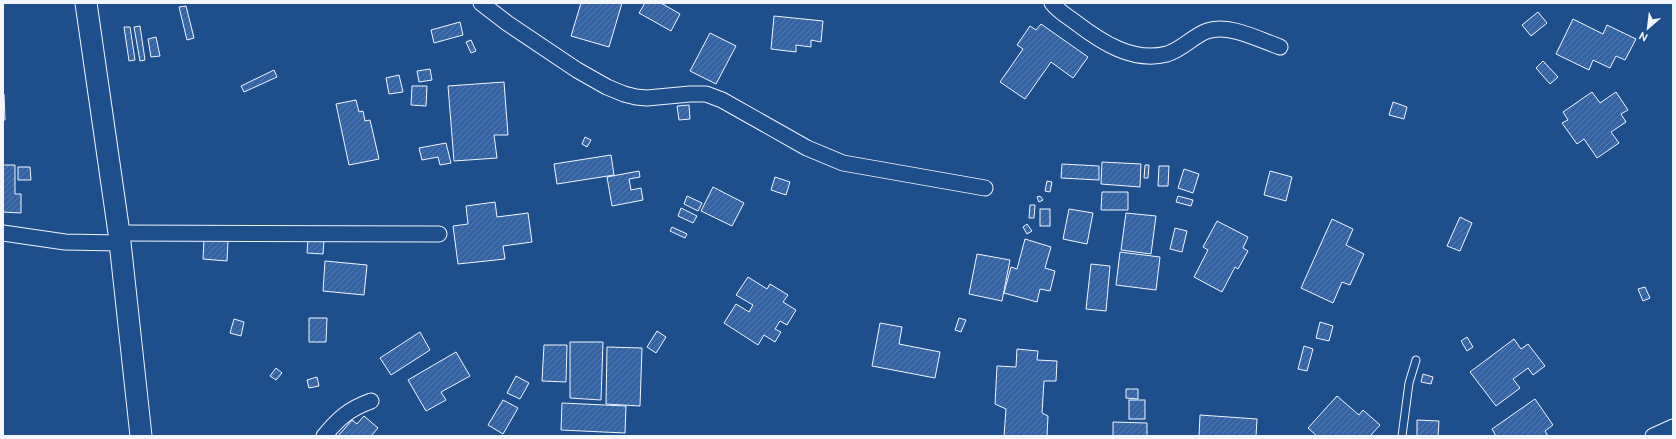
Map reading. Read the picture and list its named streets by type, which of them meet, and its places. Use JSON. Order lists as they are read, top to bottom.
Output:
{
  "north": "bottom left"
}
